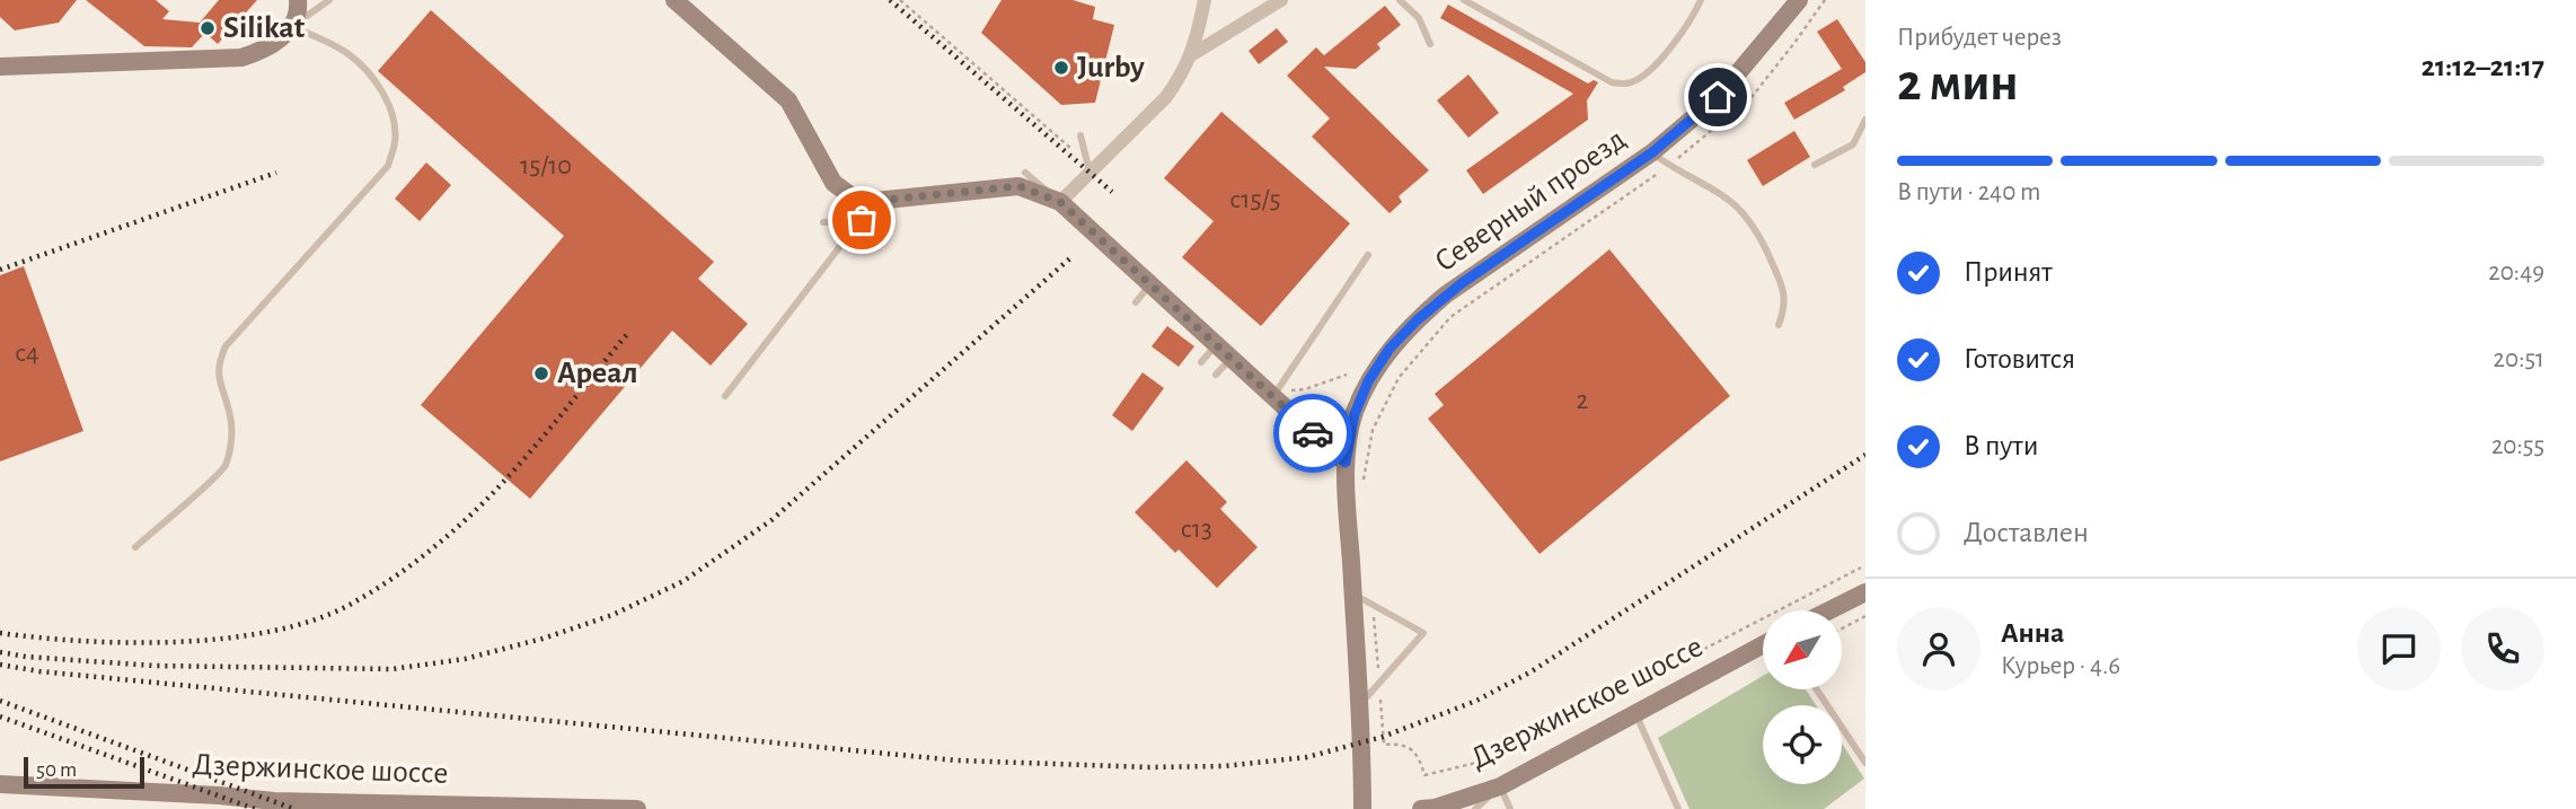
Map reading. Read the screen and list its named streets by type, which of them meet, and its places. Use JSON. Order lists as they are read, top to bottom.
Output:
{
  "streets": {
    "street": ["Северный проезд", "Дзержинское шоссе"]
  },
  "places": ["Silikat", "Jurby", "Ареал"],
  "house_numbers": [
    "15/10",
    "с15/5",
    "с4",
    "2",
    "с13"
  ],
  "scale_bar": "50 m",
  "north": "bottom left",
  "page": {
    "heading": ["2 мин", "Прибудет через", "21:12–21:17"],
    "panel": ["Анна", "Курьер · 4.6"],
    "bar": "В пути · 240 m",
    "list": [
      ["Принят", "20:49"],
      ["Готовится", "20:51"],
      ["В пути", "20:55"],
      "Доставлен"
    ],
    "scale": "50 m"
  }
}
